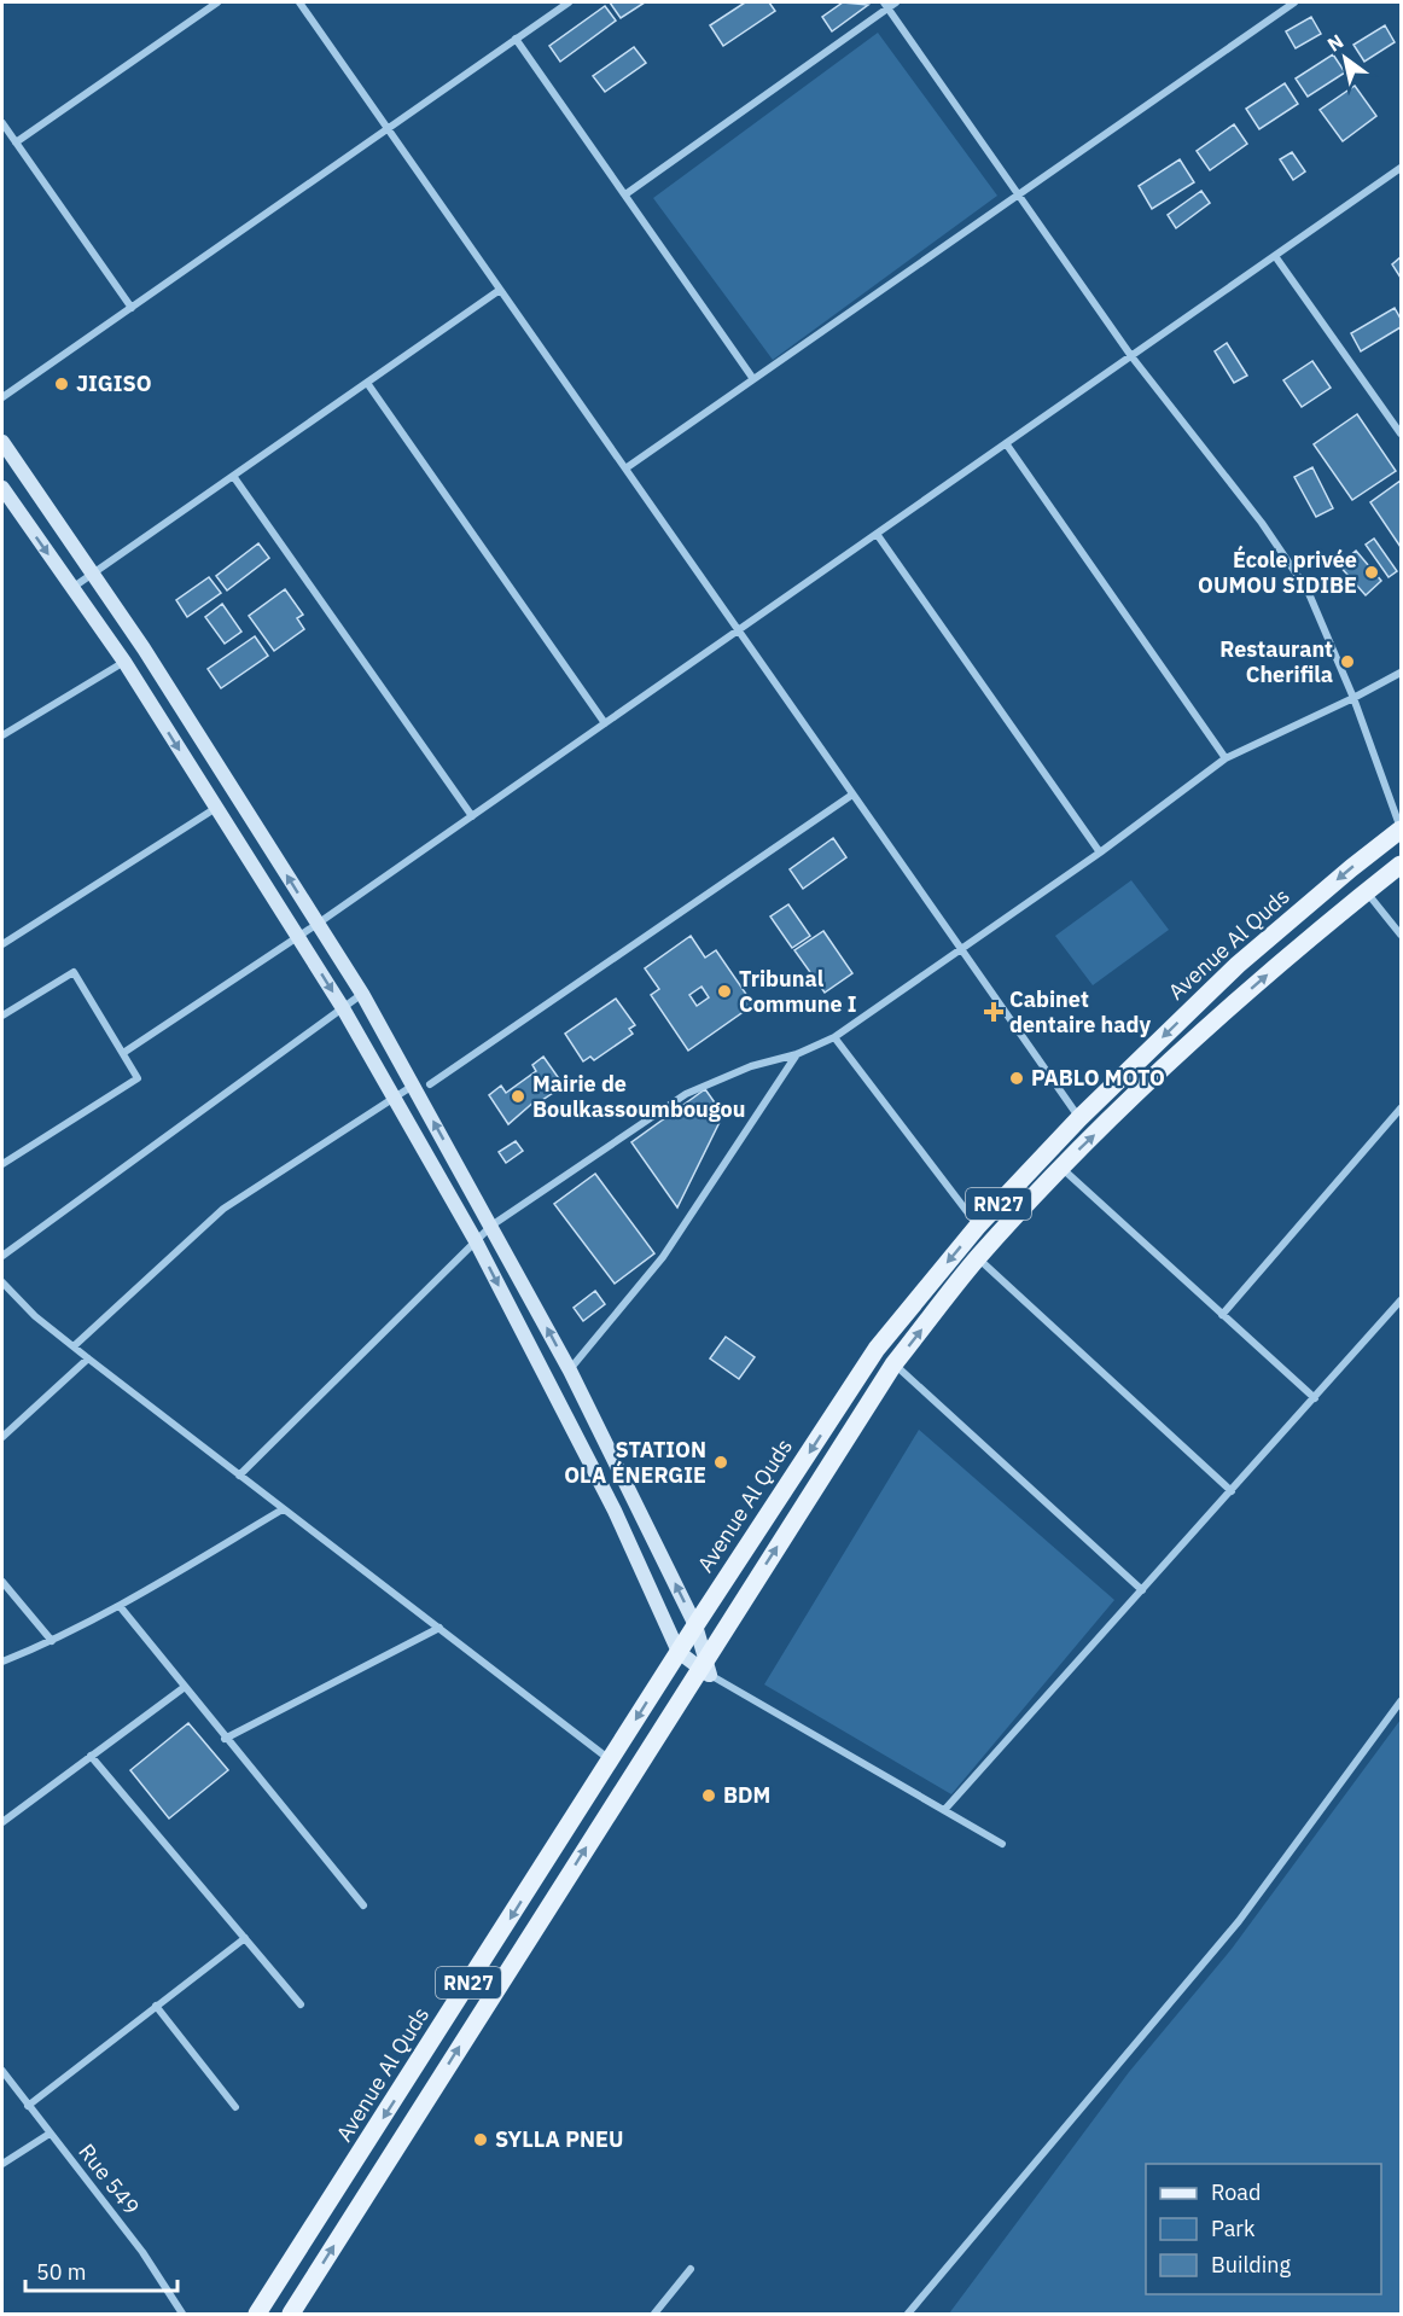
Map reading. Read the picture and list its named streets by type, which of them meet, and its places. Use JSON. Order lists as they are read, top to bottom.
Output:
{
  "streets": {
    "main road": ["Avenue Al Quds", "RN27"],
    "street": ["Rue 549"]
  },
  "places": {
    "other": [
      "JIGISO",
      "École privée OUMOU SIDIBE",
      "Restaurant Cherifila",
      "Tribunal Commune I",
      "PABLO MOTO",
      "Mairie de Boulkassoumbougou",
      "STATION OLA ÉNERGIE",
      "BDM",
      "SYLLA PNEU"
    ],
    "health": ["Cabinet dentaire hady"]
  },
  "legend": ["Road", "Park", "Building"],
  "scale_bar": "50 m",
  "north": "top left"
}
